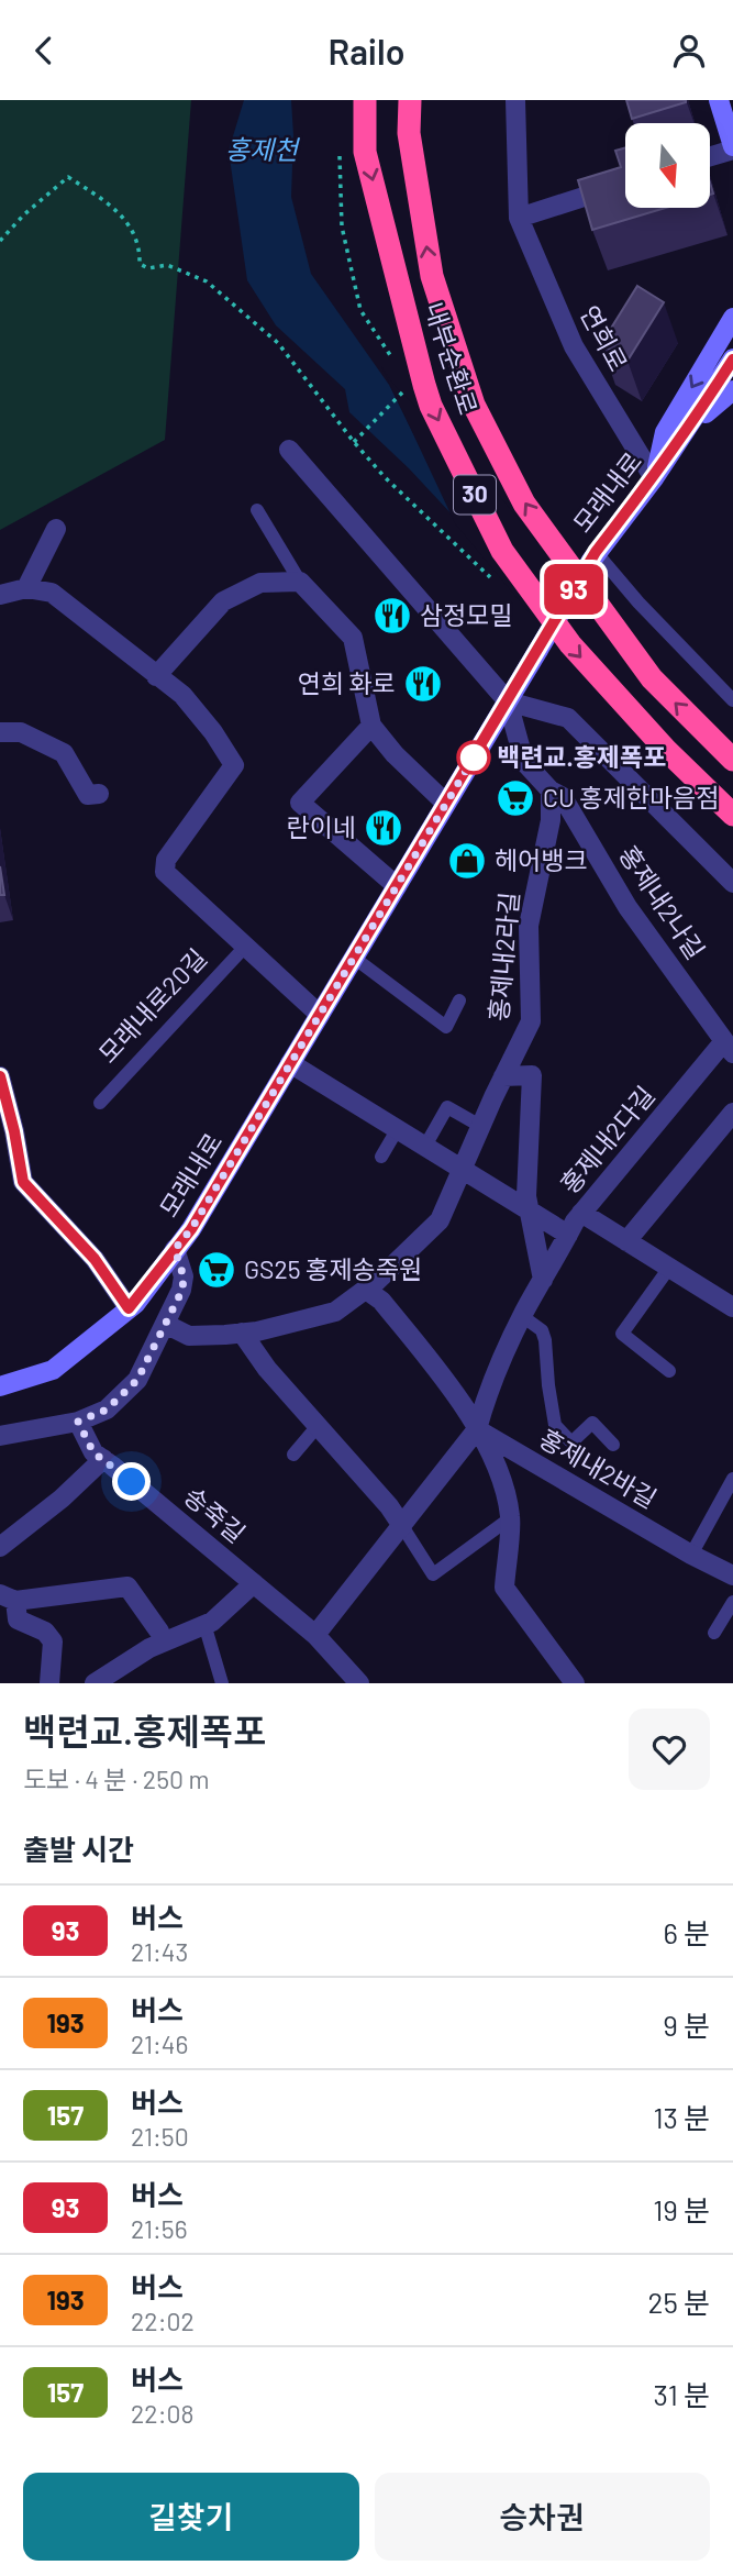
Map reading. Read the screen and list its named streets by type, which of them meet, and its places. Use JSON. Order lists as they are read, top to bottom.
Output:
{
  "streets": {
    "highway": ["내부순환로", "30"],
    "main road": ["모래내로"],
    "street": [
      "연희로",
      "홍제내2나길",
      "홍제내2라길",
      "모래내로20길",
      "홍제내2다길",
      "홍제내2바길",
      "송죽길"
    ]
  },
  "crossings": [
    ["연희로", "모래내로"],
    ["모래내로", "홍제내2나길"],
    ["모래내로", "모래내로20길"],
    ["홍제내2나길", "홍제내2라길"],
    ["홍제내2나길", "홍제내2다길"],
    ["홍제내2다길", "홍제내2바길"],
    ["홍제내2다길", "송죽길"]
  ],
  "water": ["홍제천"],
  "places": {
    "restaurant": ["삼정모밀", "연희 화로", "란이네"],
    "other": ["백련교.홍제폭포"],
    "supermarket": ["CU 홍제한마음점", "GS25 홍제송죽원"],
    "shop": ["헤어뱅크"]
  },
  "lines": ["bus line 93"],
  "north": "bottom",
  "page": {
    "header": "Railo",
    "on_map": "93",
    "heading": [
      ["백련교.홍제폭포", "도보 · 4 분 · 250 m"],
      "출발 시간"
    ],
    "list": [
      {
        "mark": "93",
        "name": "버스",
        "note": "21:43",
        "value": "6 분"
      },
      {
        "mark": "193",
        "name": "버스",
        "note": "21:46",
        "value": "9 분"
      },
      {
        "mark": "157",
        "name": "버스",
        "note": "21:50",
        "value": "13 분"
      },
      {
        "mark": "93",
        "name": "버스",
        "note": "21:56",
        "value": "19 분"
      },
      {
        "mark": "193",
        "name": "버스",
        "note": "22:02",
        "value": "25 분"
      },
      {
        "mark": "157",
        "name": "버스",
        "note": "22:08",
        "value": "31 분"
      }
    ],
    "buttons": ["길찾기", "승차권"]
  }
}
